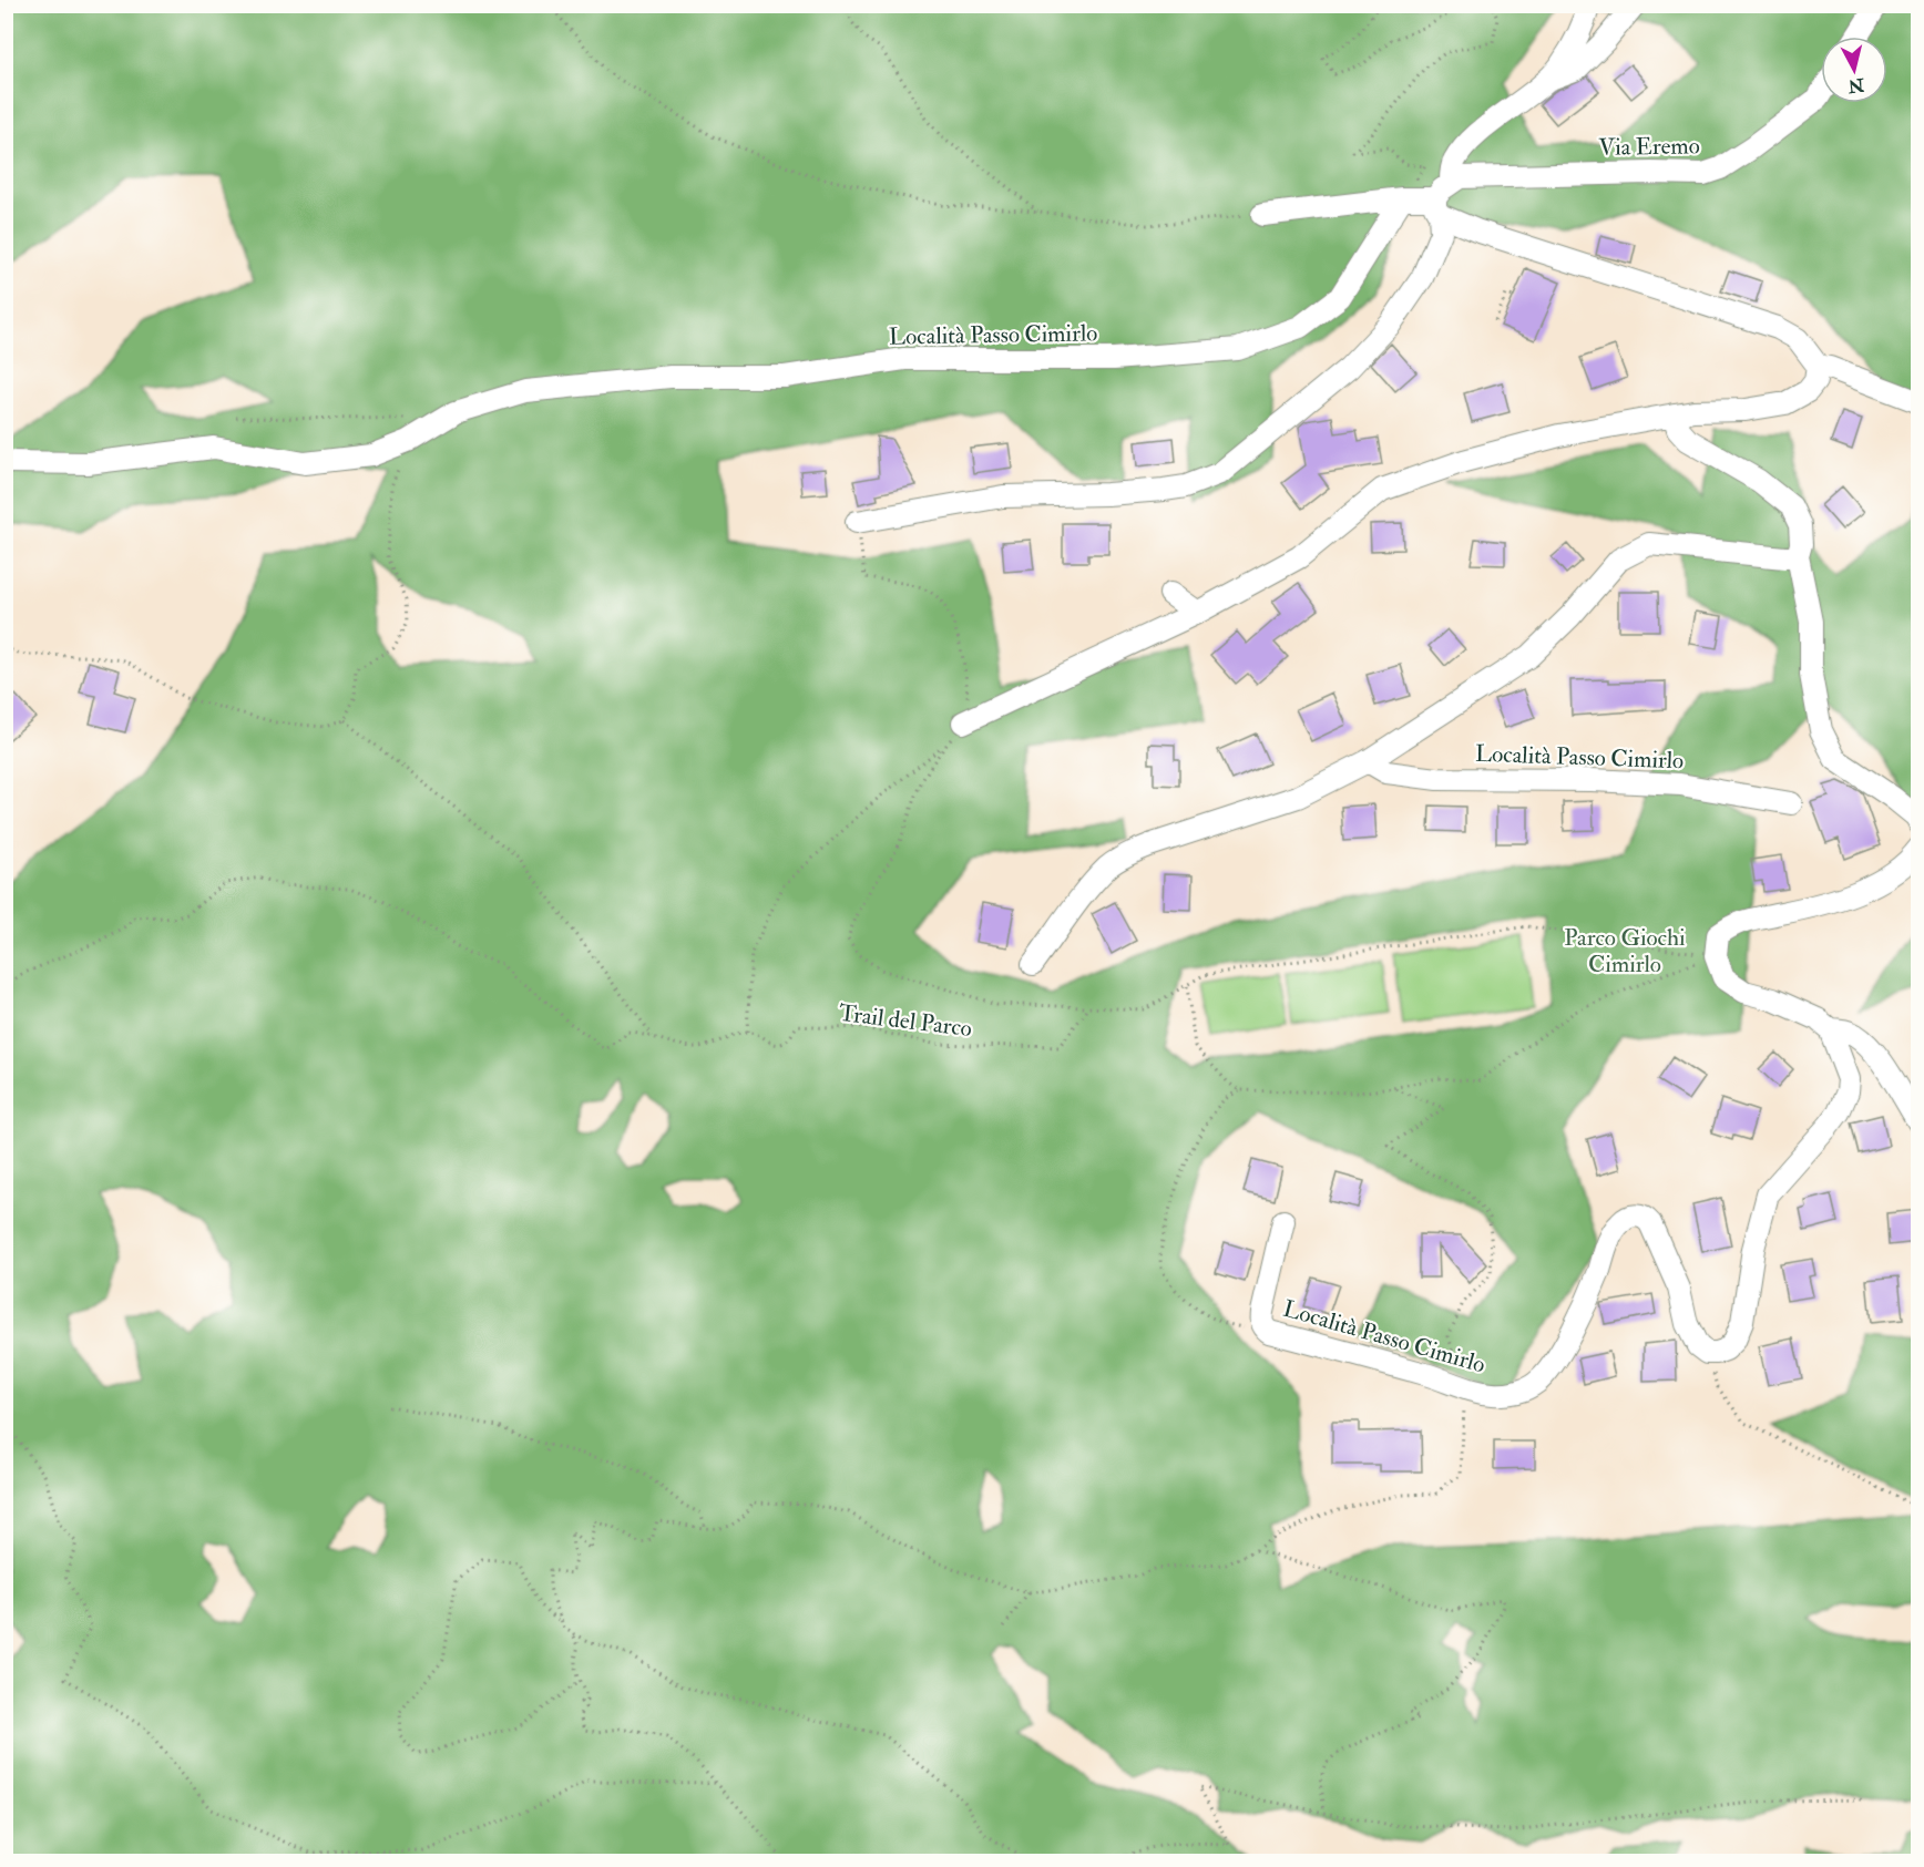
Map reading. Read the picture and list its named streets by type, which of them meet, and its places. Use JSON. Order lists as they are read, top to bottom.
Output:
{
  "streets": {
    "street": ["Via Eremo", "Località Passo Cimirlo"],
    "path": ["Trail del Parco"]
  },
  "parks": ["Parco Giochi Cimirlo"],
  "north": "bottom"
}
